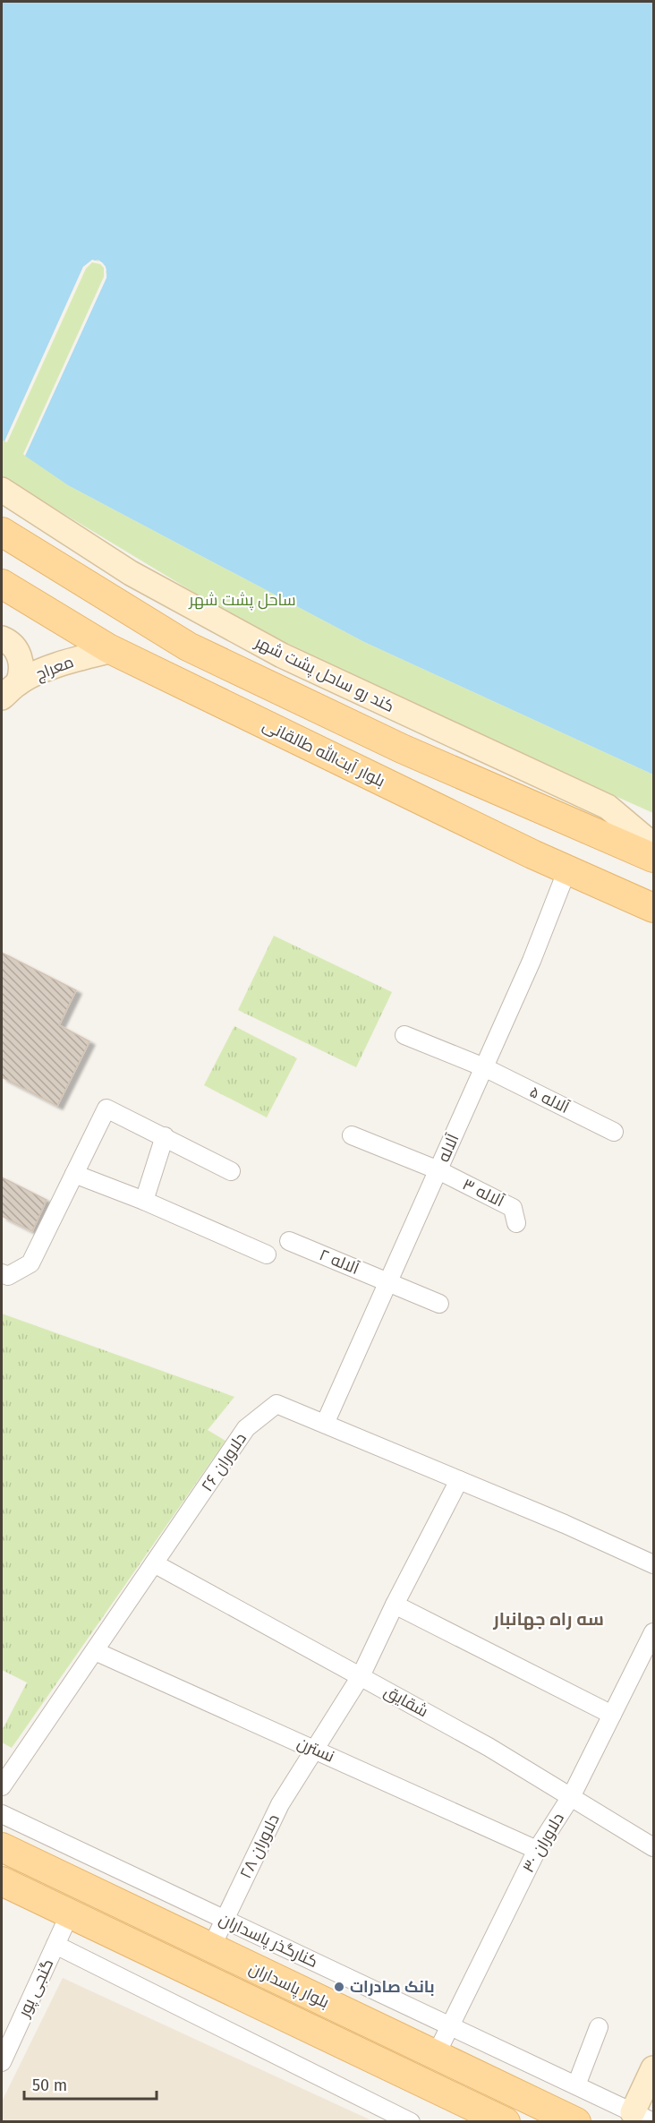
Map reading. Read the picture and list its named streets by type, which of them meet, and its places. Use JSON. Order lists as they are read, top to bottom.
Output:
{
  "streets": {
    "main road": ["بلوار آیت‌الله طالقانی", "بلوار پاسداران"],
    "street": [
      "معراج",
      "کند رو ساحل پشت شهر",
      "آلاله ۵",
      "آلاله",
      "آلاله ۳",
      "آلاله ۲",
      "دلاوران ۲۶",
      "شقایق",
      "نسترن",
      "دلاوران ۳۰",
      "دلاوران ۲۸",
      "کنارگذر پاسداران",
      "گنجی پور"
    ]
  },
  "crossings": [
    ["معراج", "بلوار آیت‌الله طالقانی"],
    ["بلوار آیت‌الله طالقانی", "آلاله"],
    ["آلاله ۵", "آلاله"],
    ["آلاله", "آلاله ۳"],
    ["آلاله", "آلاله ۲"],
    ["آلاله", "دلاوران ۲۶"],
    ["دلاوران ۲۶", "شقایق"],
    ["دلاوران ۲۶", "نسترن"],
    ["دلاوران ۲۶", "دلاوران ۲۸"],
    ["شقایق", "دلاوران ۳۰"],
    ["شقایق", "دلاوران ۲۸"],
    ["نسترن", "دلاوران ۳۰"],
    ["نسترن", "دلاوران ۲۸"],
    ["دلاوران ۳۰", "کنارگذر پاسداران"],
    ["دلاوران ۳۰", "بلوار پاسداران"],
    ["دلاوران ۲۸", "کنارگذر پاسداران"],
    ["دلاوران ۲۸", "بلوار پاسداران"],
    ["بلوار پاسداران", "گنجی پور"]
  ],
  "districts": ["سه راه جهانبار"],
  "parks": ["ساحل پشت شهر"],
  "places": ["بانک صادرات"],
  "scale_bar": "50 m"
}
